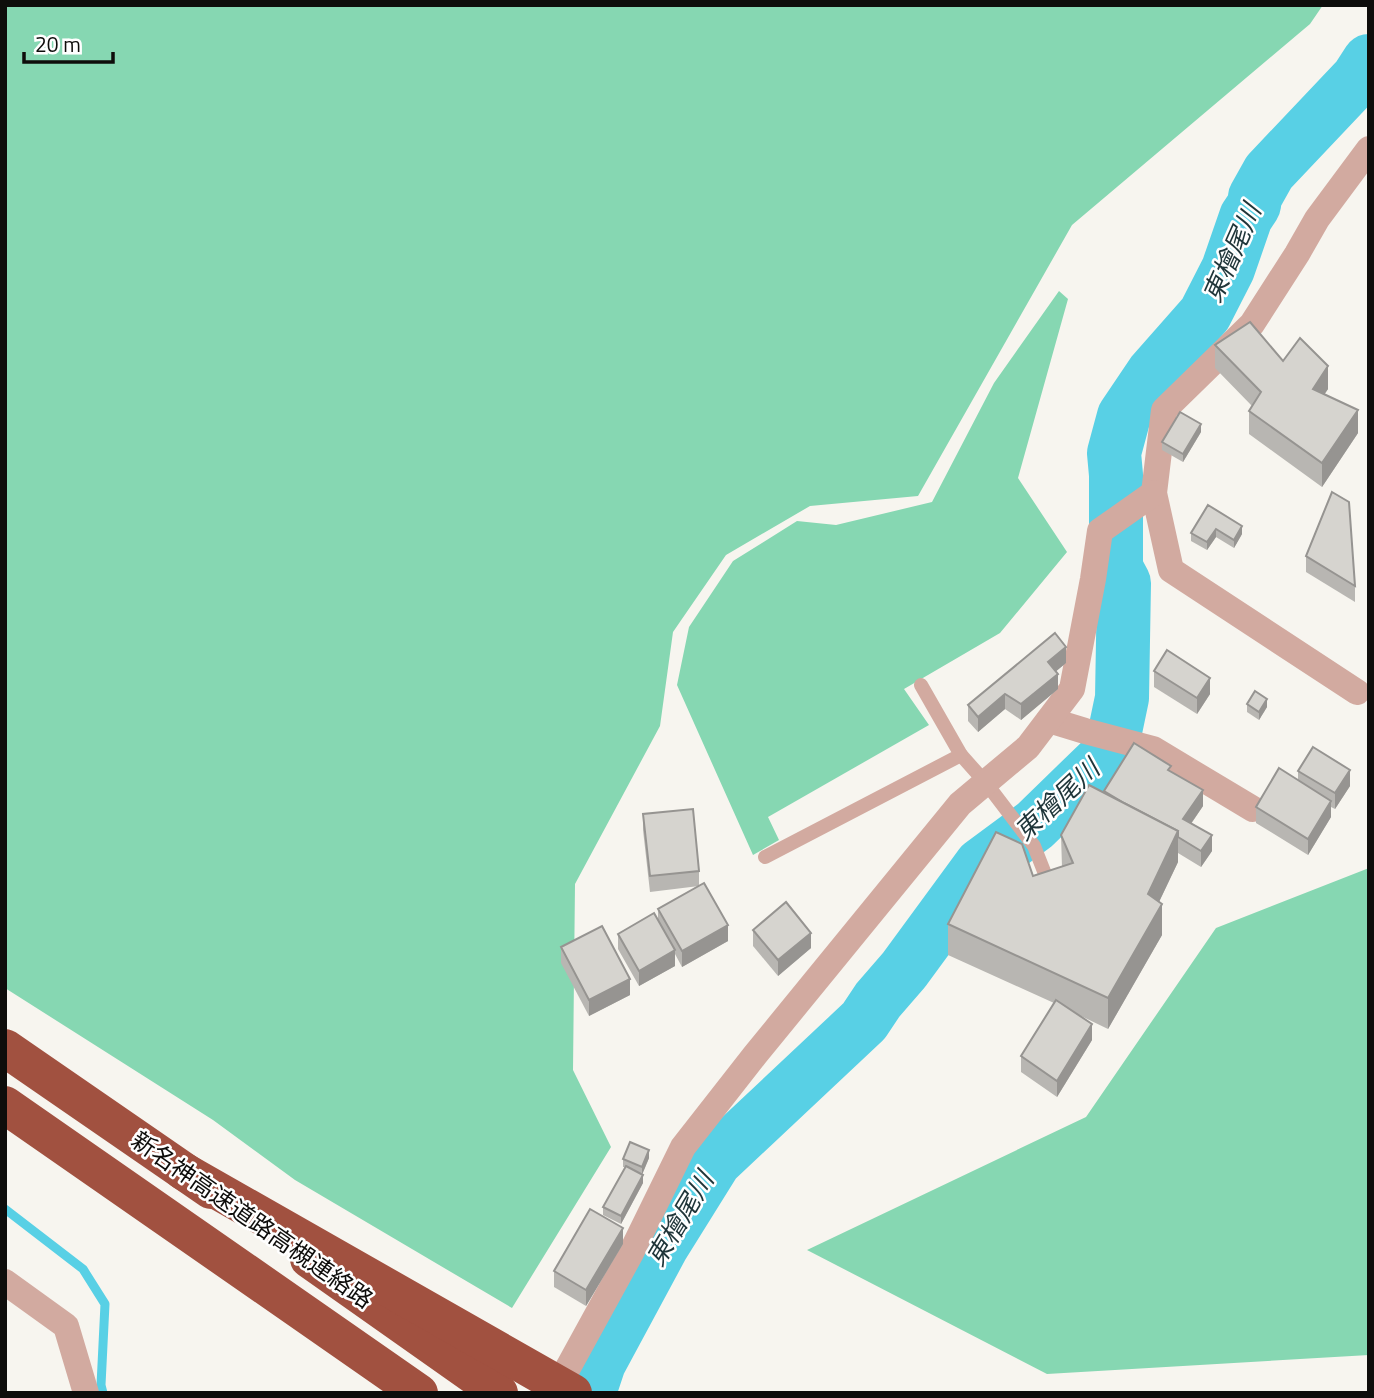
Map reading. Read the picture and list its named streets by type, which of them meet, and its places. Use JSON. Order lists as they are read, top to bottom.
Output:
{
  "streets": {
    "highway": ["新名神高速道路高槻連絡路"]
  },
  "water": ["東檜尾川"],
  "scale_bar": "20 m"
}
